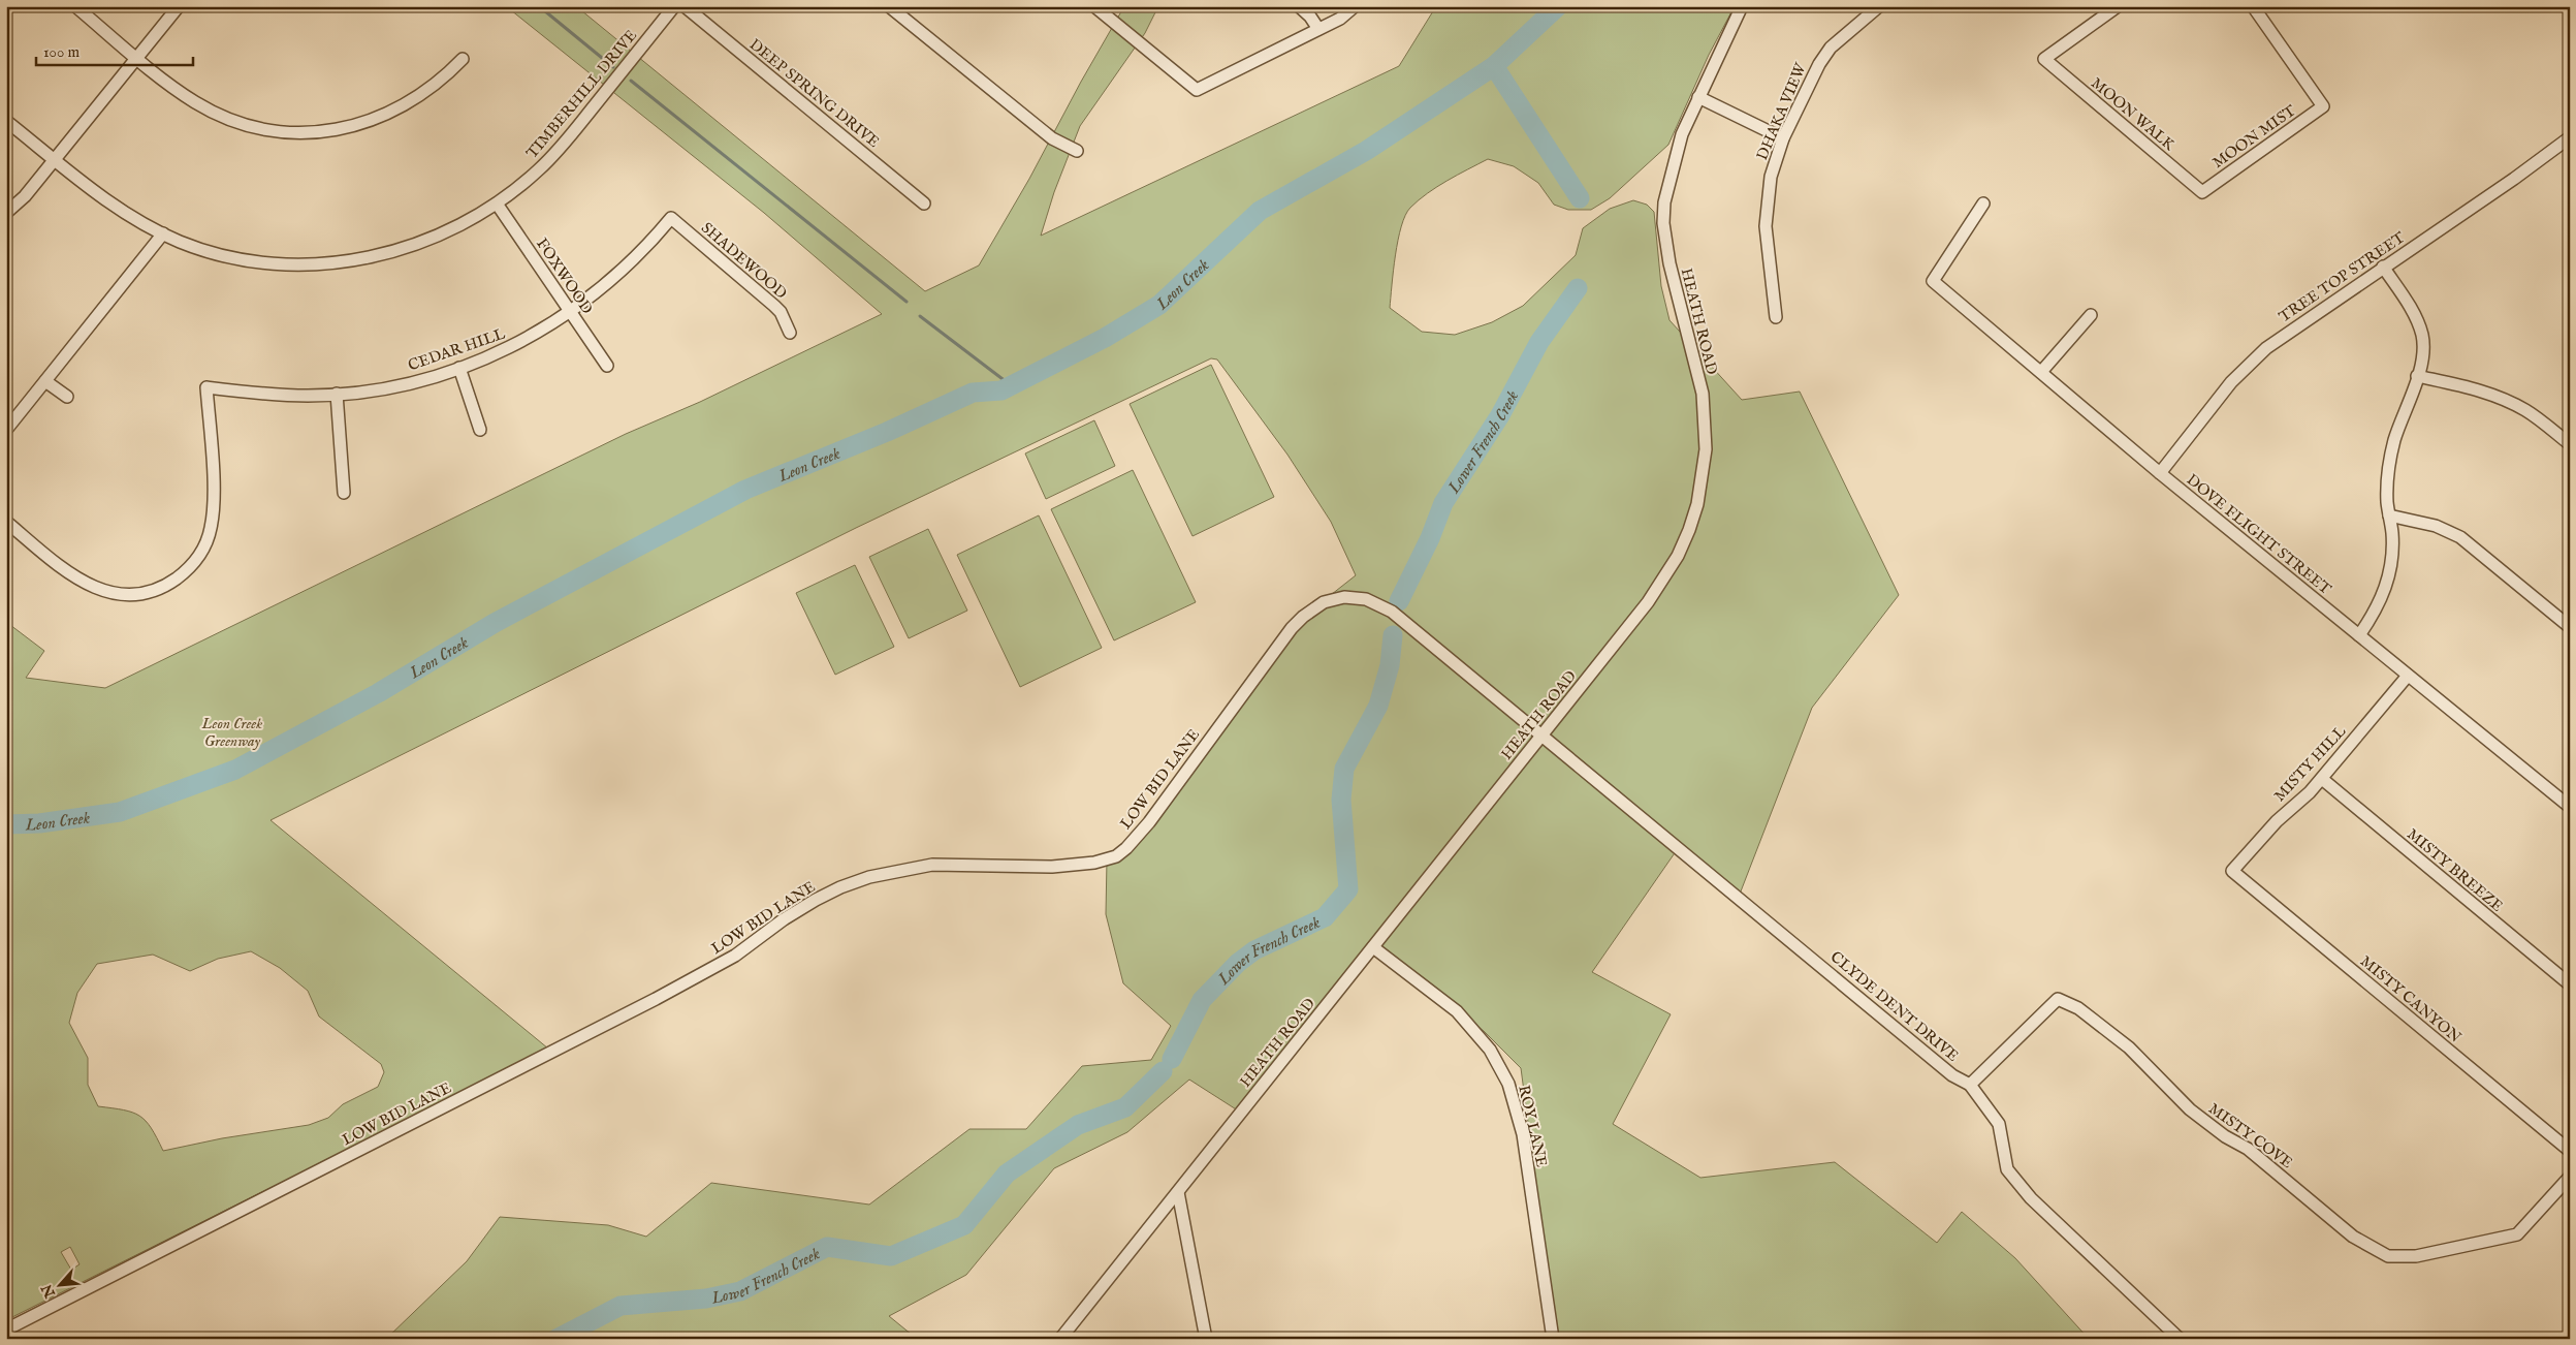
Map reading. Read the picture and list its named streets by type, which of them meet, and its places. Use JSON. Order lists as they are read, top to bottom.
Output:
{
  "streets": {
    "street": [
      "DEEP SPRING DRIVE",
      "TIMBERHILL DRIVE",
      "DHAKA VIEW",
      "MOON WALK",
      "MOON MIST",
      "SHADEWOOD",
      "FOXWOOD",
      "TREE TOP STREET",
      "HEATH ROAD",
      "CEDAR HILL",
      "DOVE FLIGHT STREET",
      "MISTY HILL",
      "LOW BID LANE",
      "MISTY BREEZE",
      "MISTY CANYON",
      "CLYDE DENT DRIVE",
      "ROY LANE",
      "MISTY COVE"
    ]
  },
  "crossings": [
    ["TIMBERHILL DRIVE", "FOXWOOD"],
    ["MOON WALK", "MOON MIST"],
    ["SHADEWOOD", "CEDAR HILL"],
    ["FOXWOOD", "CEDAR HILL"],
    ["TREE TOP STREET", "DOVE FLIGHT STREET"],
    ["HEATH ROAD", "LOW BID LANE"],
    ["HEATH ROAD", "CLYDE DENT DRIVE"],
    ["HEATH ROAD", "ROY LANE"],
    ["DOVE FLIGHT STREET", "MISTY HILL"],
    ["MISTY HILL", "MISTY BREEZE"],
    ["MISTY HILL", "MISTY CANYON"],
    ["LOW BID LANE", "CLYDE DENT DRIVE"],
    ["CLYDE DENT DRIVE", "MISTY COVE"]
  ],
  "water": ["Leon Creek", "Lower French Creek"],
  "parks": ["Leon Creek Greenway"],
  "scale_bar": "100 m",
  "north": "bottom left"
}
